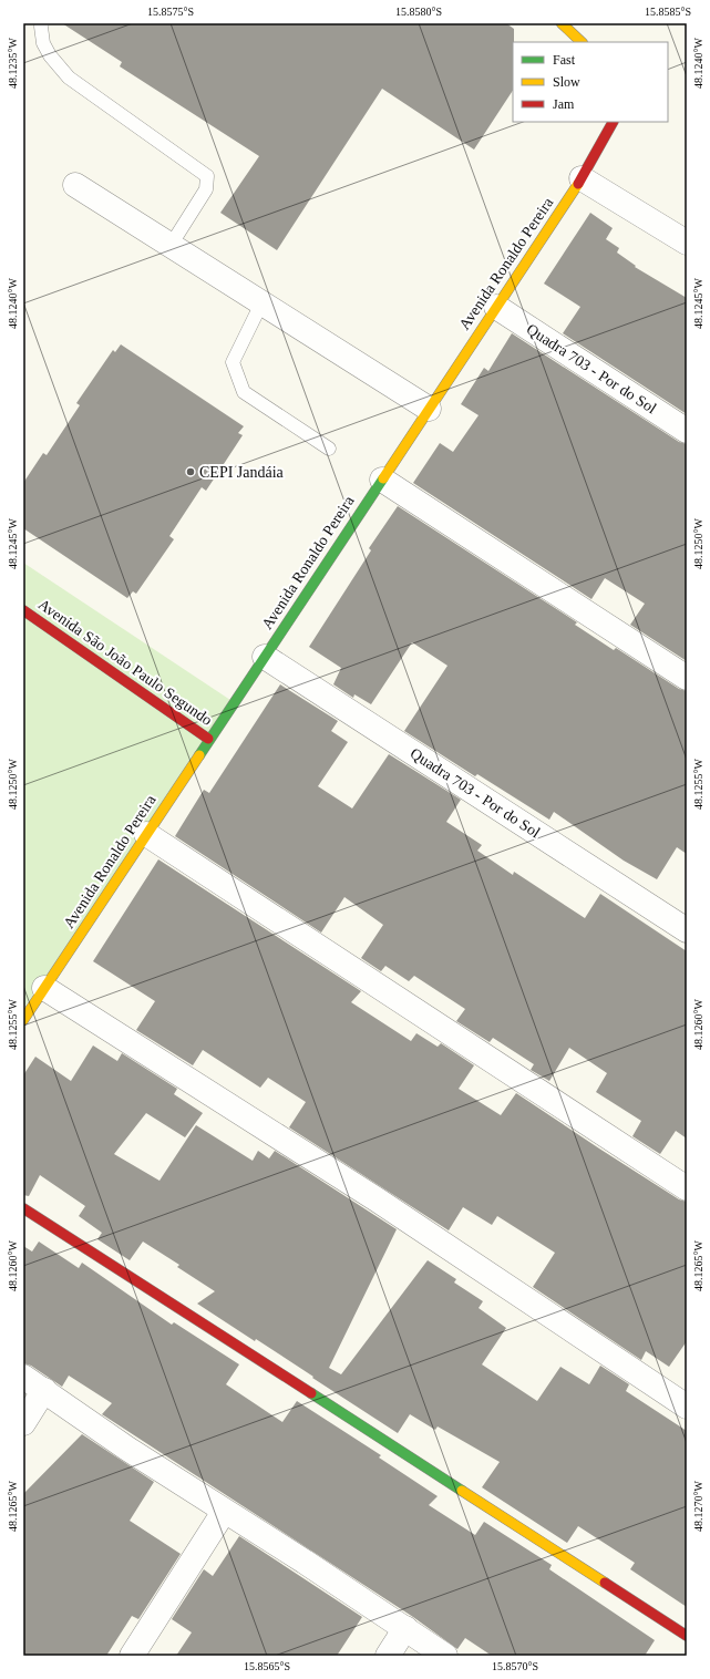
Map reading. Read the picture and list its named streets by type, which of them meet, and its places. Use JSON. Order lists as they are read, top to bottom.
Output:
{
  "streets": {
    "street": ["Avenida Ronaldo Pereira", "Quadra 703 - Por do Sol", "Avenida São João Paulo Segundo"]
  },
  "crossings": [
    ["Avenida Ronaldo Pereira", "Quadra 703 - Por do Sol"],
    ["Avenida Ronaldo Pereira", "Avenida São João Paulo Segundo"]
  ],
  "places": ["CEPI Jandáia"],
  "legend": ["Fast", "Slow", "Jam"],
  "coordinates": [
    "15.8575°S",
    "15.8580°S",
    "15.8585°S",
    "48.1240°W",
    "48.1235°W",
    "48.1245°W",
    "48.1250°W",
    "48.1255°W",
    "48.1260°W",
    "48.1265°W",
    "48.1270°W",
    "15.8565°S",
    "15.8570°S"
  ]
}
